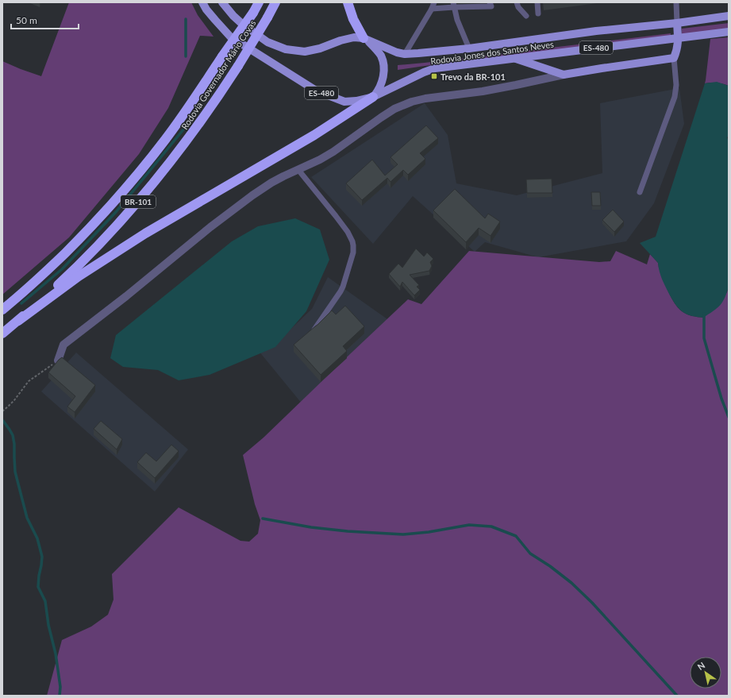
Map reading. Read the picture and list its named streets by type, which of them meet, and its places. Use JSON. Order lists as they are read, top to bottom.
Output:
{
  "streets": {
    "highway": ["Rodovia Governador Mário Covas", "BR-101"],
    "main road": ["ES-480", "Rodovia Jones dos Santos Neves"]
  },
  "places": {
    "transit": ["Trevo da BR-101"]
  },
  "scale_bar": "50 m",
  "north": "top left"
}
